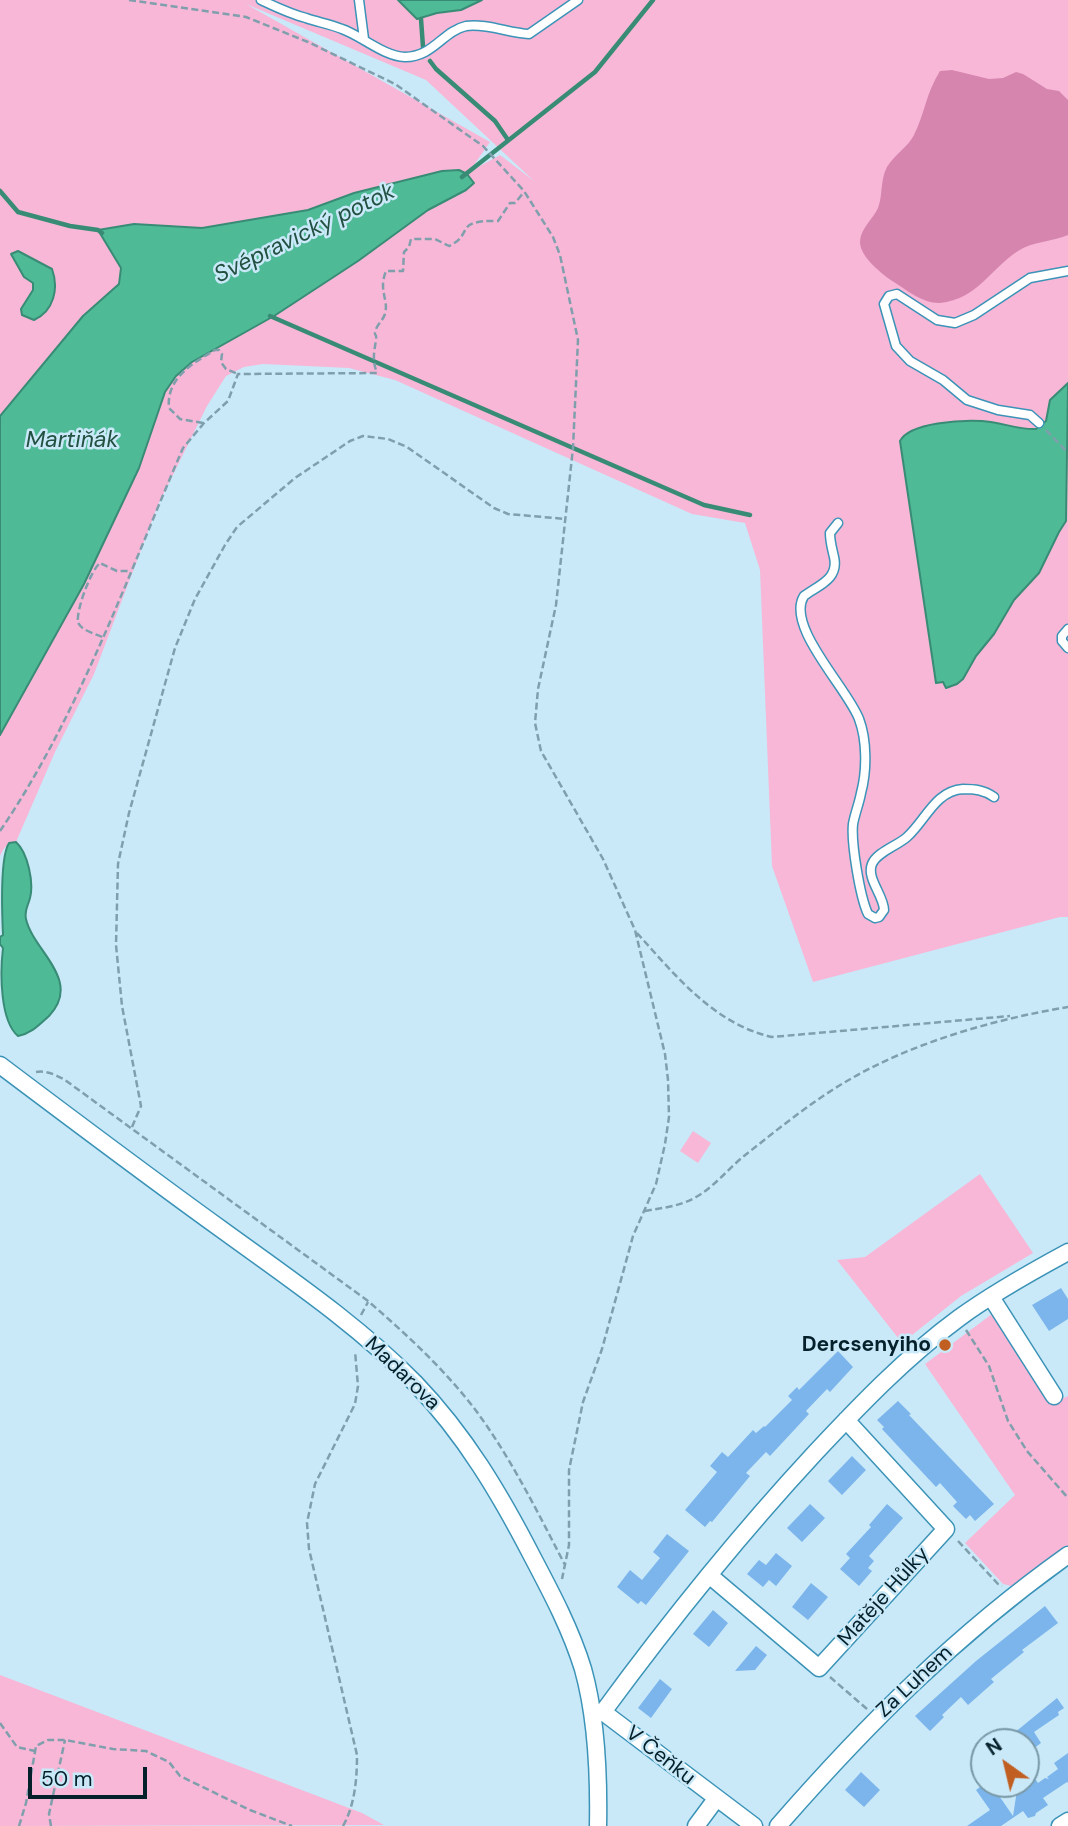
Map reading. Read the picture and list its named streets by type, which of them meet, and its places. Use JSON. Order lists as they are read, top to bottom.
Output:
{
  "streets": {
    "street": [
      "Madarova",
      "Matěje Hůlky",
      "Za Luhem",
      "V Čeňku"
    ]
  },
  "crossings": [
    ["Madarova", "V Čeňku"]
  ],
  "water": ["Svépravický potok", "Martiňák"],
  "places": ["Dercsenyiho"],
  "scale_bar": "50 m",
  "north": "top left"
}
